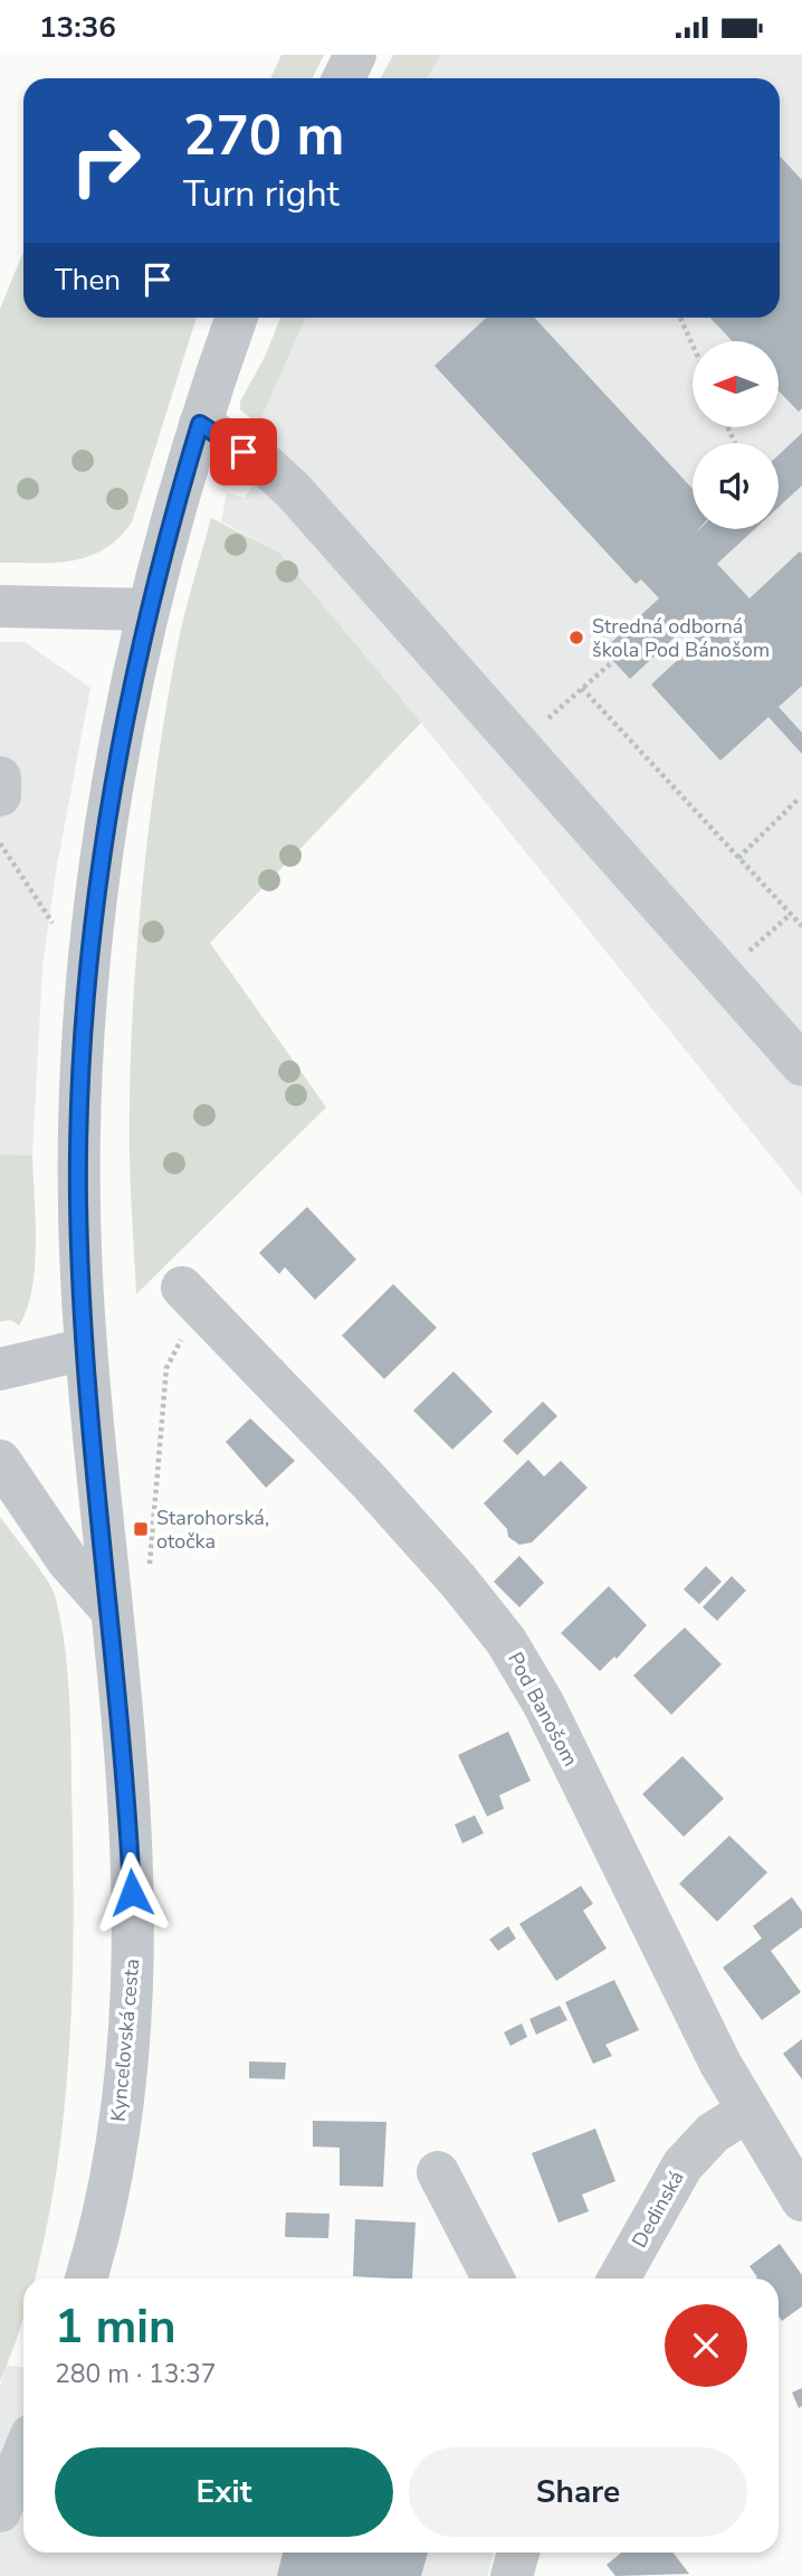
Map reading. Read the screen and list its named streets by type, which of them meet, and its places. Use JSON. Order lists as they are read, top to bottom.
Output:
{
  "streets": {
    "street": ["Pod Banošom", "Kynceľovská cesta", "Dedinská"]
  },
  "crossings": [
    ["Pod Banošom", "Dedinská"]
  ],
  "places": {
    "other": ["Stredná odborná škola Pod Bánošom"],
    "transit": ["Starohorská, otočka"]
  },
  "north": "left",
  "page": {
    "status": "13:36",
    "turn": ["270 m", "Turn right"],
    "then": "Then",
    "heading": ["1 min", "280 m · 13:37"],
    "buttons": ["Exit", "Share"]
  }
}
